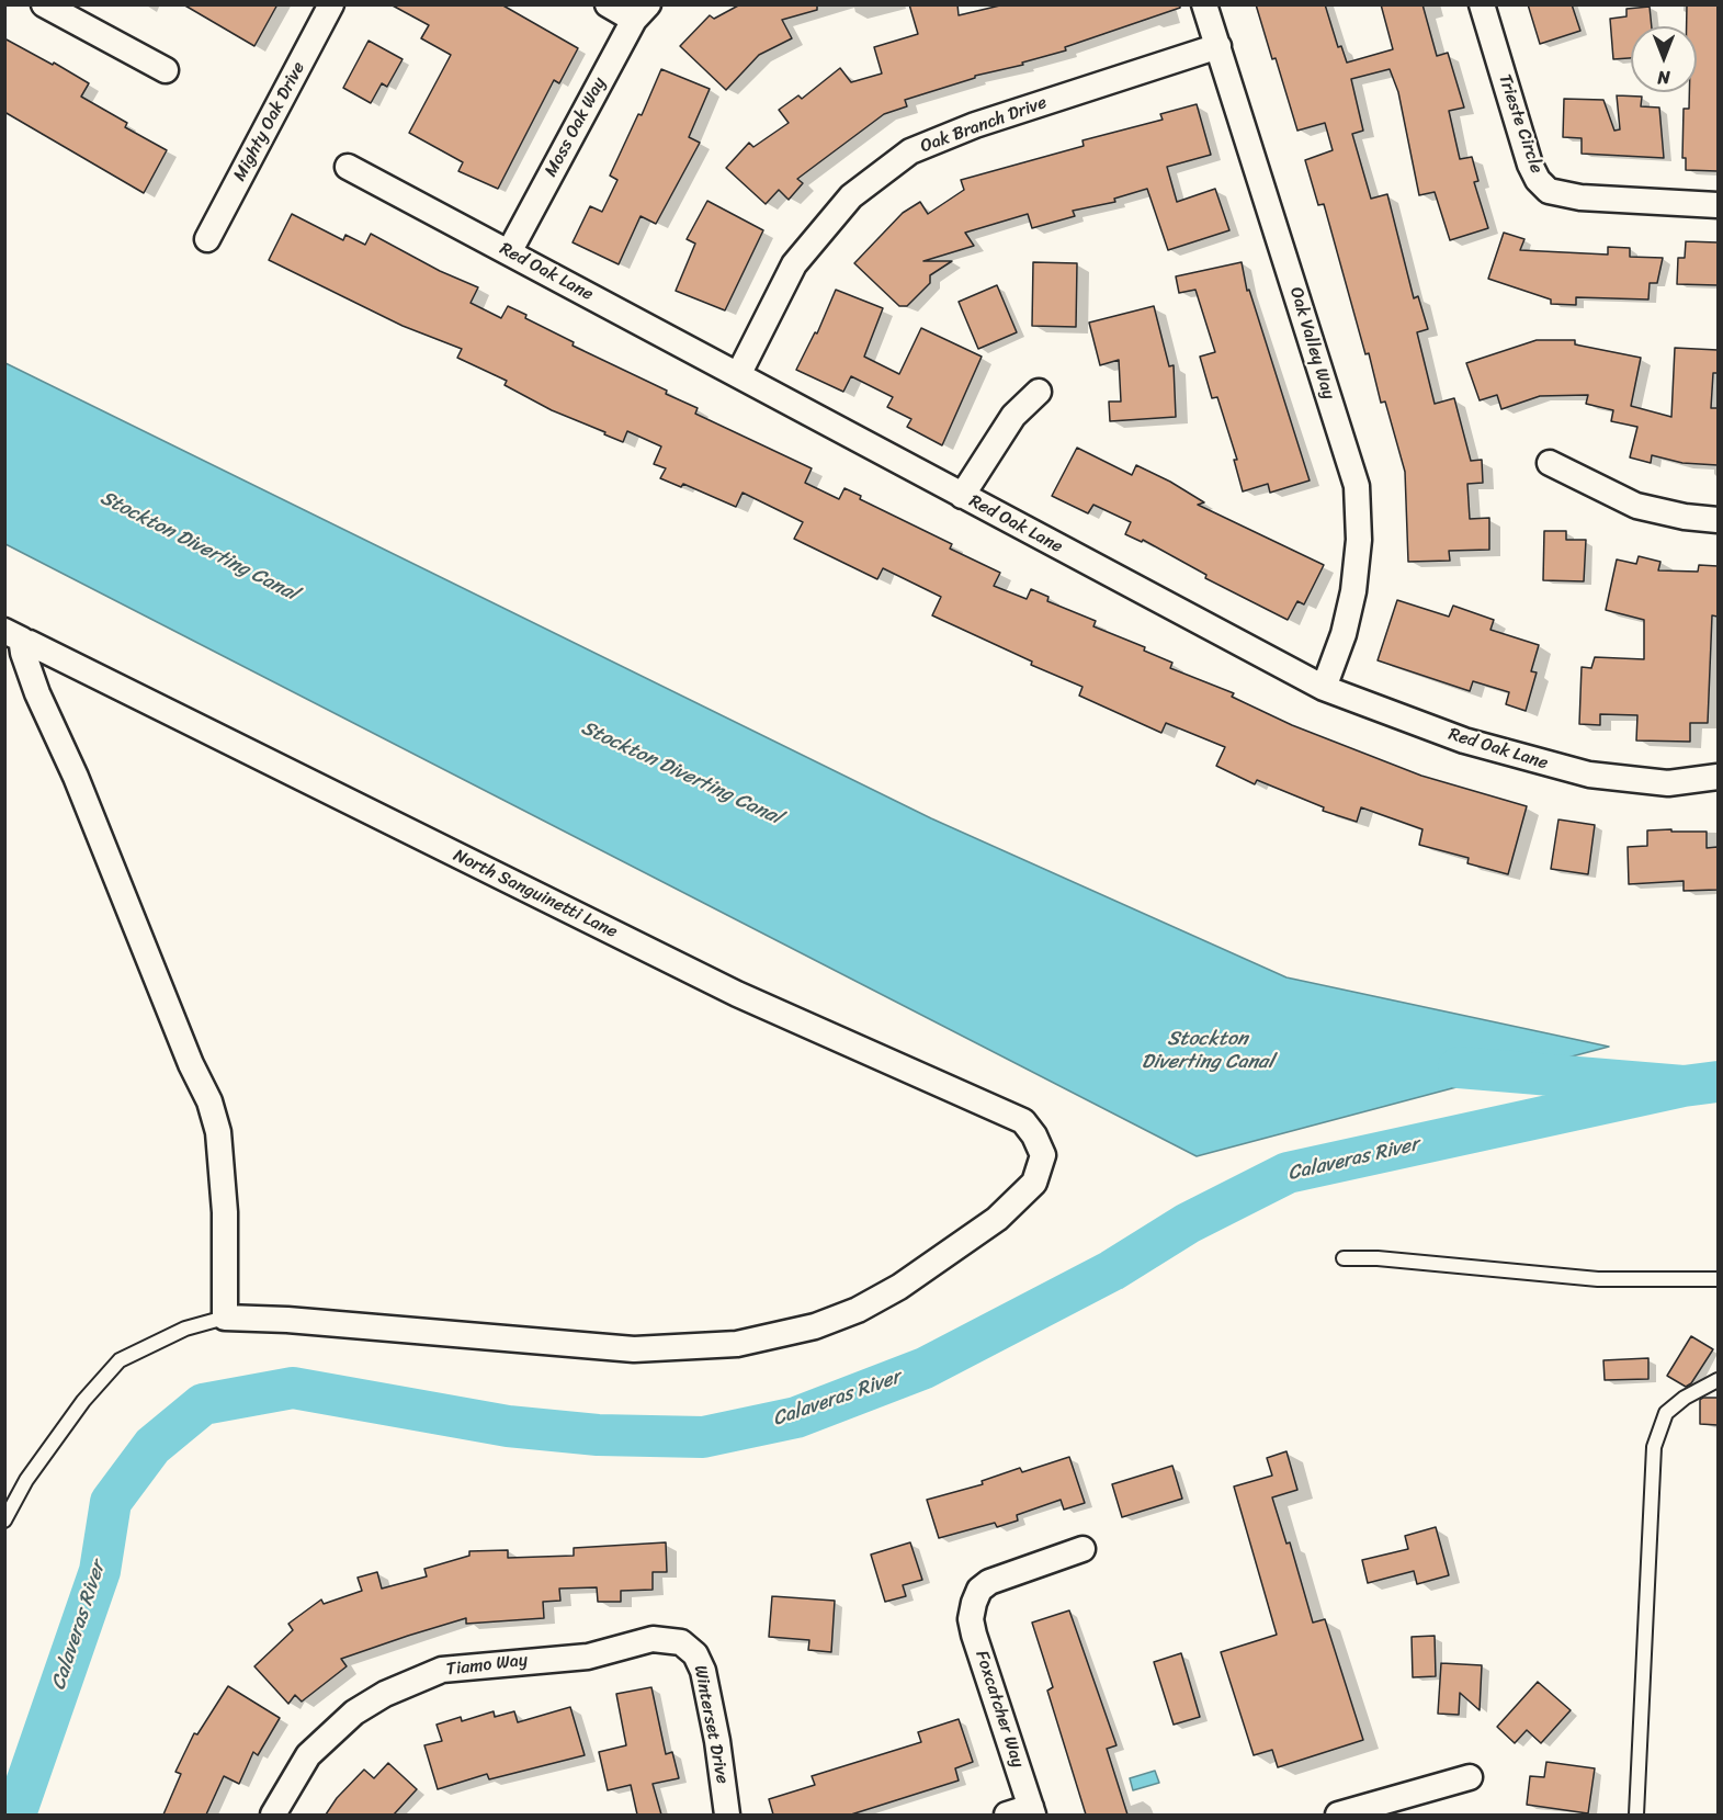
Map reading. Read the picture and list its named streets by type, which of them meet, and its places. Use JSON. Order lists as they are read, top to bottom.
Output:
{
  "streets": {
    "street": [
      "Mighty Oak Drive",
      "Trieste Circle",
      "Oak Branch Drive",
      "Moss Oak Way",
      "Red Oak Lane",
      "Oak Valley Way",
      "North Sanguinetti Lane",
      "Tiamo Way",
      "Foxcatcher Way",
      "Winterset Drive"
    ]
  },
  "crossings": [
    ["Oak Branch Drive", "Red Oak Lane"],
    ["Oak Branch Drive", "Oak Valley Way"],
    ["Moss Oak Way", "Red Oak Lane"],
    ["Red Oak Lane", "Oak Valley Way"],
    ["Tiamo Way", "Winterset Drive"]
  ],
  "water": ["Stockton Diverting Canal", "Calaveras River"],
  "north": "bottom"
}
